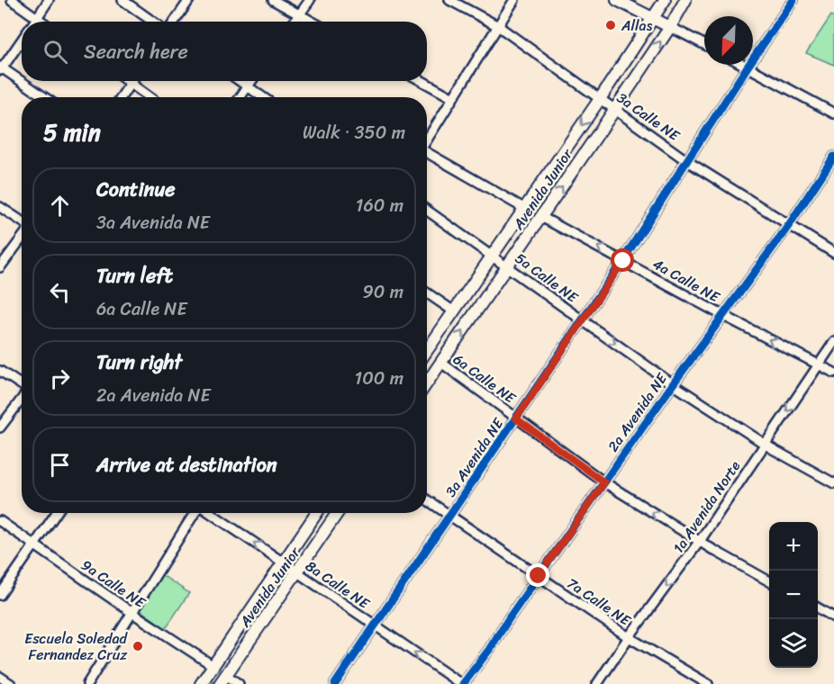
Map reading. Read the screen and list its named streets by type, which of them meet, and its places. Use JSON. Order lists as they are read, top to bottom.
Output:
{
  "streets": {
    "main road": ["Avenida Junior"],
    "street": [
      "3a Calle NE",
      "5a Calle NE",
      "4a Calle NE",
      "6a Calle NE",
      "2a Avenida NE",
      "3a Avenida NE",
      "1a Avenida Norte",
      "9a Calle NE",
      "8a Calle NE",
      "7a Calle NE"
    ]
  },
  "crossings": [
    ["3a Calle NE", "Avenida Junior"],
    ["3a Calle NE", "2a Avenida NE"],
    ["3a Calle NE", "3a Avenida NE"],
    ["Avenida Junior", "5a Calle NE"],
    ["Avenida Junior", "4a Calle NE"],
    ["Avenida Junior", "6a Calle NE"],
    ["Avenida Junior", "9a Calle NE"],
    ["Avenida Junior", "8a Calle NE"],
    ["5a Calle NE", "2a Avenida NE"],
    ["5a Calle NE", "3a Avenida NE"],
    ["5a Calle NE", "1a Avenida Norte"],
    ["4a Calle NE", "2a Avenida NE"],
    ["4a Calle NE", "3a Avenida NE"],
    ["4a Calle NE", "1a Avenida Norte"],
    ["6a Calle NE", "2a Avenida NE"],
    ["6a Calle NE", "3a Avenida NE"],
    ["6a Calle NE", "1a Avenida Norte"],
    ["2a Avenida NE", "8a Calle NE"],
    ["2a Avenida NE", "7a Calle NE"],
    ["3a Avenida NE", "8a Calle NE"],
    ["3a Avenida NE", "7a Calle NE"],
    ["1a Avenida Norte", "7a Calle NE"]
  ],
  "one_way": ["4a Calle NE", "1a Avenida Norte", "8a Calle NE"],
  "places": ["Allas", "Escuela Soledad Fernandez Cruz"],
  "north": "bottom left",
  "page": {
    "search": "Search here",
    "heading": ["5 min", "Walk · 350 m"],
    "list": [
      ["Continue", "3a Avenida NE", "160 m"],
      ["Turn left", "6a Calle NE", "90 m"],
      ["Turn right", "2a Avenida NE", "100 m"],
      "Arrive at destination"
    ],
    "map_buttons": ["+", "−"]
  }
}
